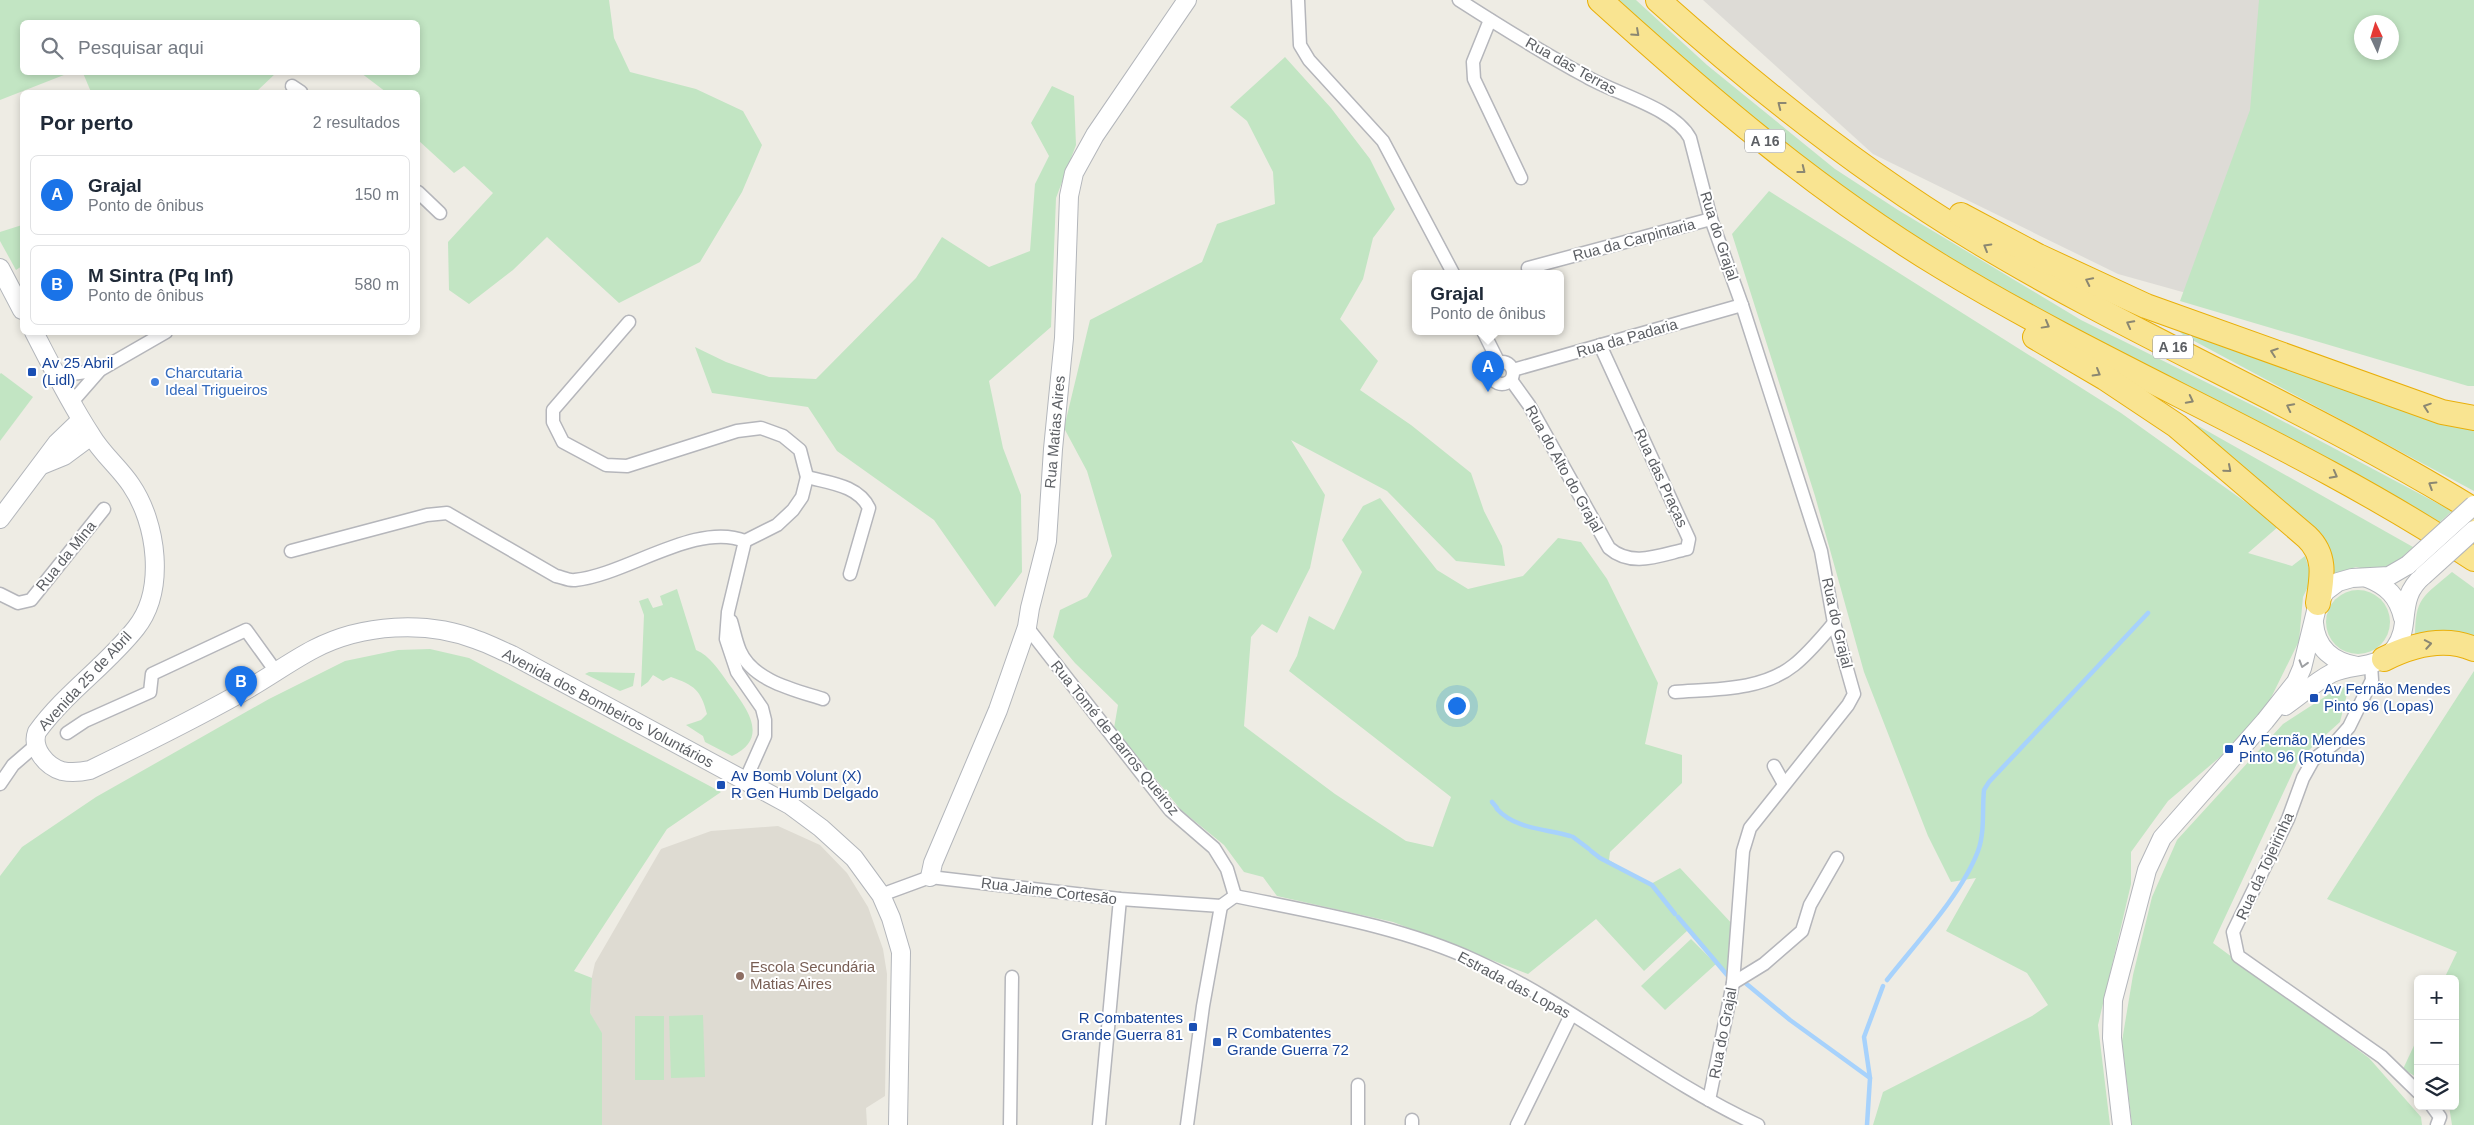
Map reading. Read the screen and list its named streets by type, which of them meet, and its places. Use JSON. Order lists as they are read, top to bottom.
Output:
{
  "streets": {
    "highway": ["A 16"],
    "street": [
      "Rua das Terras",
      "Rua do Grajal",
      "Rua da Carpintaria",
      "Rua da Padaria",
      "Rua Matias Aires",
      "Rua do Alto do Grajal",
      "Rua das Praças",
      "Rua da Mina",
      "Avenida 25 de Abril",
      "Avenida dos Bombeiros Voluntários",
      "Rua Tomé de Barros Queiroz",
      "Rua da Tojeirinha",
      "Rua Jaime Cortesão",
      "Estrada das Lopas"
    ]
  },
  "crossings": [
    ["Rua das Terras", "Rua do Grajal"],
    ["A 16", "Rua da Tojeirinha"],
    ["Rua do Grajal", "Rua da Carpintaria"],
    ["Rua do Grajal", "Rua da Padaria"],
    ["Rua do Grajal", "Estrada das Lopas"],
    ["Rua da Padaria", "Rua do Alto do Grajal"],
    ["Rua da Padaria", "Rua das Praças"],
    ["Rua Matias Aires", "Rua Tomé de Barros Queiroz"],
    ["Rua Matias Aires", "Rua Jaime Cortesão"],
    ["Rua do Alto do Grajal", "Rua das Praças"],
    ["Avenida 25 de Abril", "Avenida dos Bombeiros Voluntários"],
    ["Avenida dos Bombeiros Voluntários", "Rua Jaime Cortesão"],
    ["Rua Tomé de Barros Queiroz", "Estrada das Lopas"]
  ],
  "places": {
    "transit": [
      "Av 25 Abril (Lidl)",
      "Av Fernão Mendes Pinto 96 (Lopas)",
      "Av Fernão Mendes Pinto 96 (Rotunda)",
      "Av Bomb Volunt (X) R Gen Humb Delgado",
      "R Combatentes Grande Guerra 81",
      "R Combatentes Grande Guerra 72"
    ],
    "other": ["Charcutaria Ideal Trigueiros", "Escola Secundária Matias Aires"]
  },
  "north": "top",
  "page": {
    "search": "Pesquisar aqui",
    "heading": ["Por perto", "2 resultados"],
    "list": [
      {
        "mark": "A",
        "name": "Grajal",
        "note": "Ponto de ônibus",
        "value": "150 m"
      },
      {
        "mark": "B",
        "name": "M Sintra (Pq Inf)",
        "note": "Ponto de ônibus",
        "value": "580 m"
      }
    ],
    "popup": ["Grajal", "Ponto de ônibus"],
    "pins": ["A", "B"],
    "map_buttons": ["+", "−"]
  }
}
